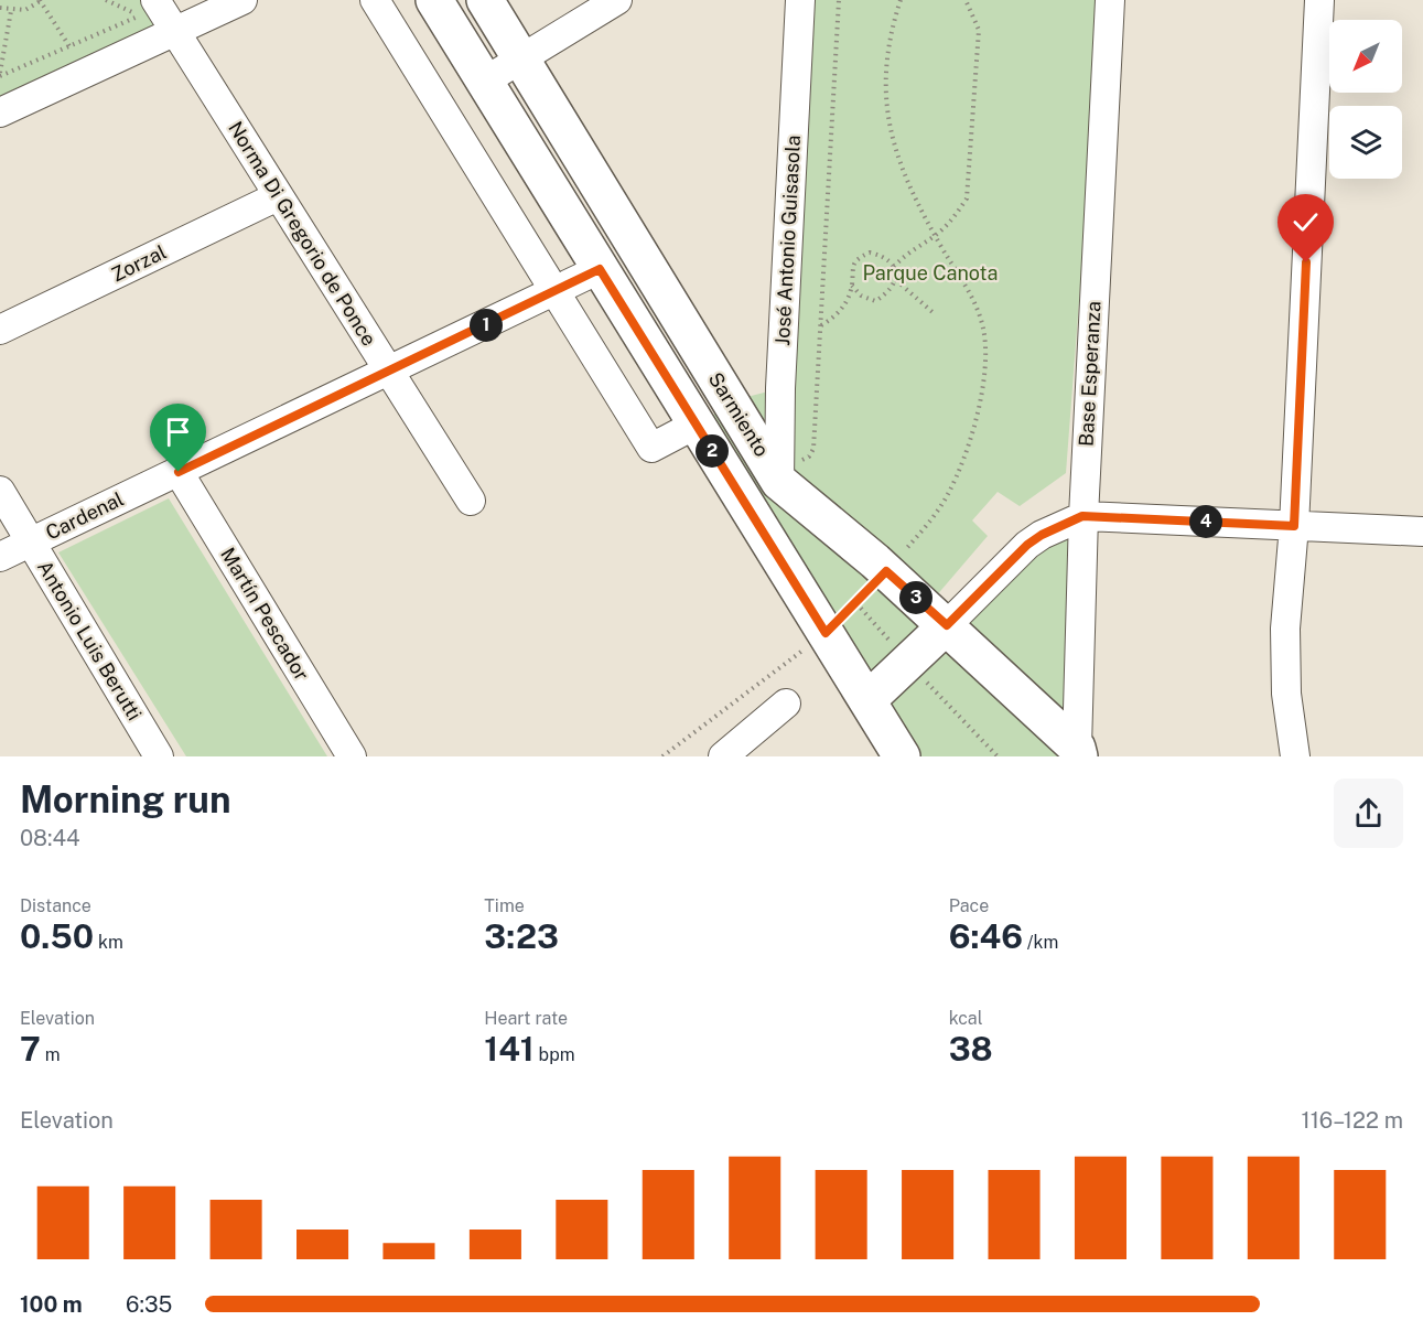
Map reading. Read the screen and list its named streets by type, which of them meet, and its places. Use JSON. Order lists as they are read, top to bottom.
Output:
{
  "streets": {
    "main road": ["Sarmiento"],
    "street": [
      "Norma Di Gregorio de Ponce",
      "José Antonio Guisasola",
      "Zorzal",
      "Base Esperanza",
      "Cardenal",
      "Martín Pescador",
      "Antonio Luis Berutti"
    ]
  },
  "crossings": [
    ["Norma Di Gregorio de Ponce", "Zorzal"],
    ["Norma Di Gregorio de Ponce", "Cardenal"],
    ["José Antonio Guisasola", "Sarmiento"],
    ["Base Esperanza", "Sarmiento"],
    ["Sarmiento", "Cardenal"],
    ["Cardenal", "Martín Pescador"],
    ["Cardenal", "Antonio Luis Berutti"]
  ],
  "parks": ["Parque Canota"],
  "north": "bottom left",
  "page": {
    "pins": [
      "1",
      "2",
      "4",
      "3"
    ],
    "heading": ["Morning run", "08:44"],
    "stats": [
      ["Distance", "0.50 km"],
      ["Time", "3:23"],
      ["Pace", "6:46 /km"],
      ["Elevation", "7 m"],
      ["Heart rate", "141 bpm"],
      ["kcal", "38"]
    ],
    "chart": ["Elevation", "116–122 m"],
    "list": [
      {
        "name": "100 m",
        "note": "6:35"
      }
    ]
  }
}
